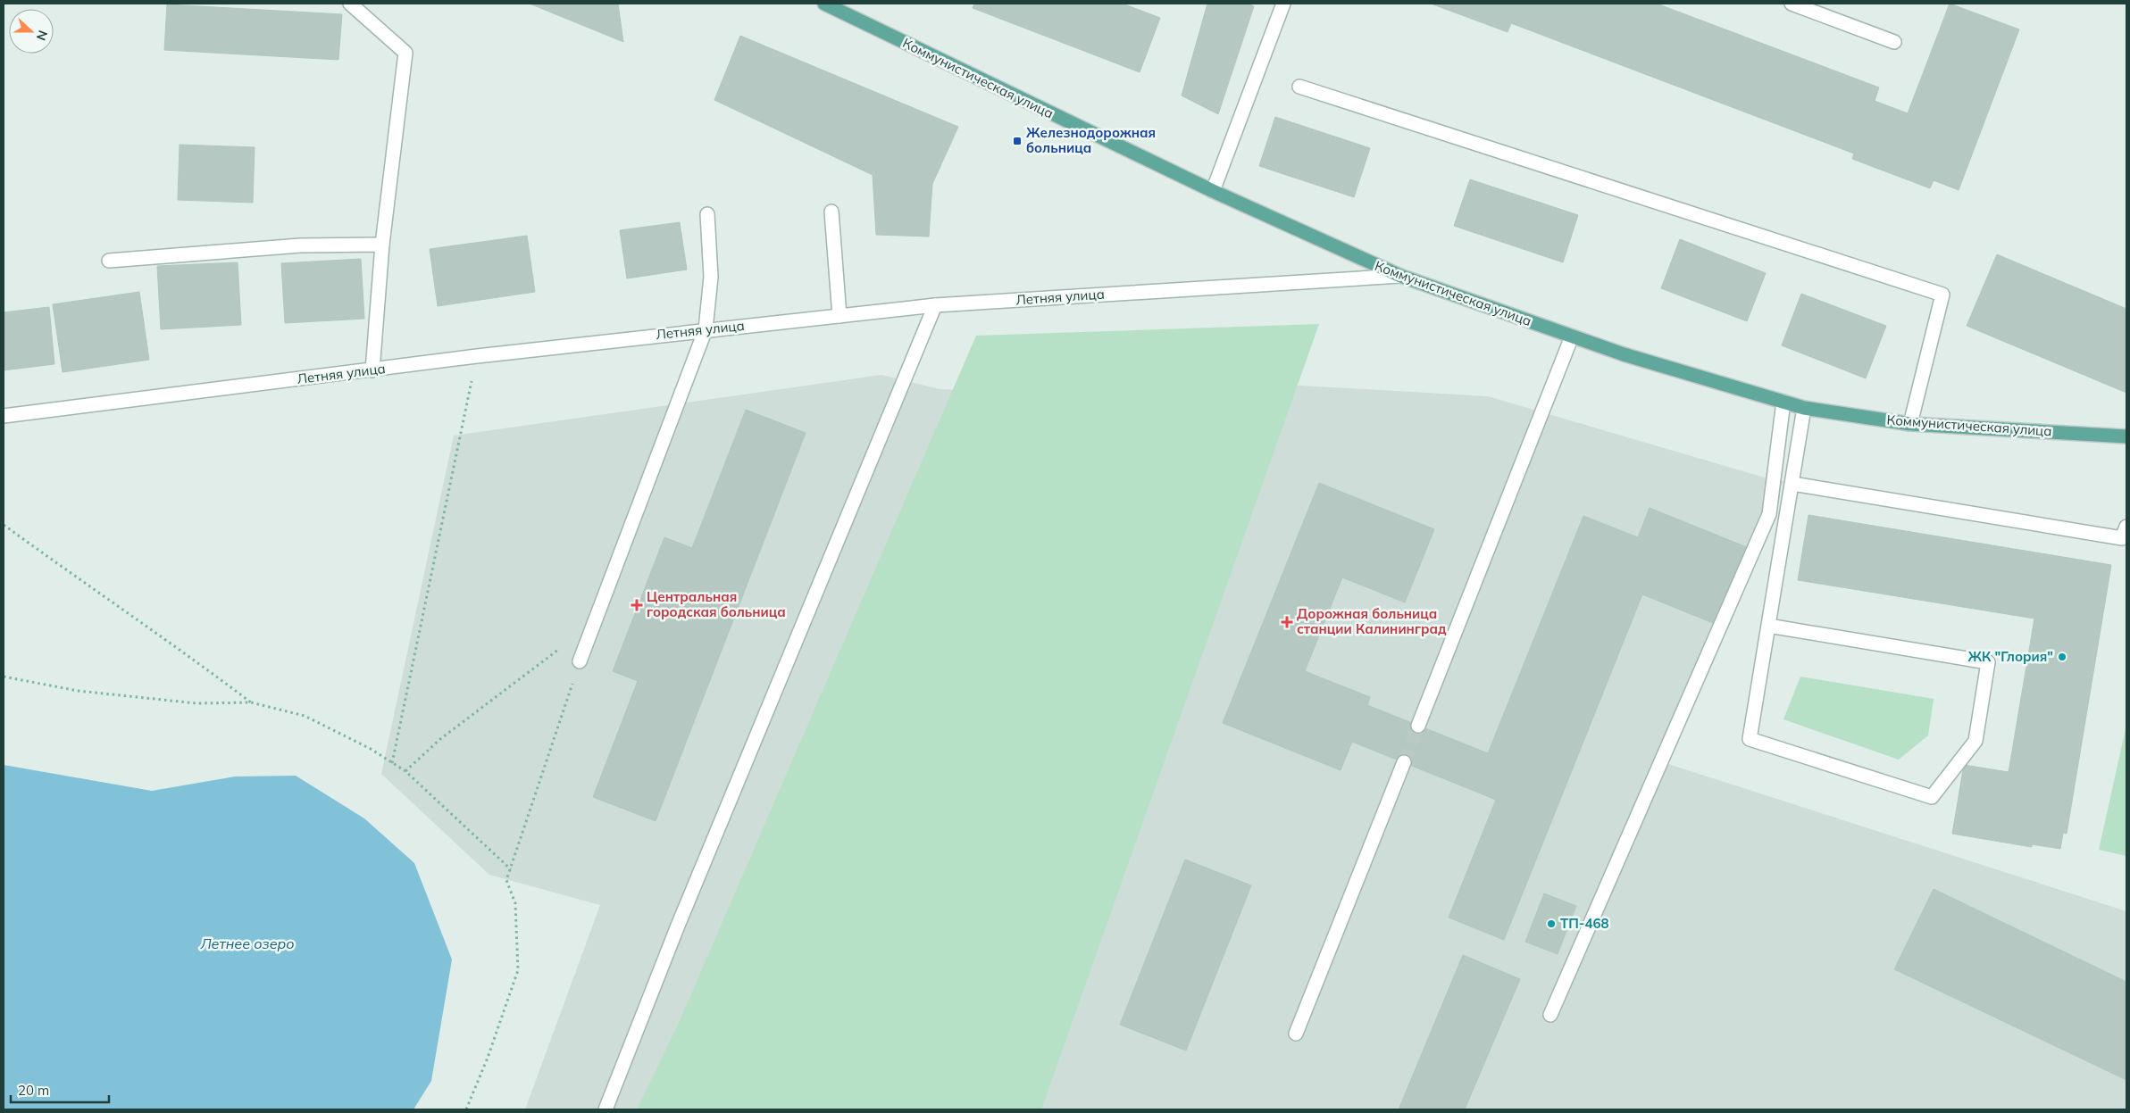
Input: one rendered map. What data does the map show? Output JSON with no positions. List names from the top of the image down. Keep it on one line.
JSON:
{"streets":{"main road":["Коммунистическая улица"],"street":["Летняя улица"]},"crossings":[["Коммунистическая улица","Летняя улица"]],"water":["Летнее озеро"],"places":{"transit":["Железнодорожная больница"],"health":["Центральная городская больница","Дорожная больница станции Калининград"],"other":["ЖК \"Глория\"","ТП-468"]},"scale_bar":"20 m","north":"right"}
